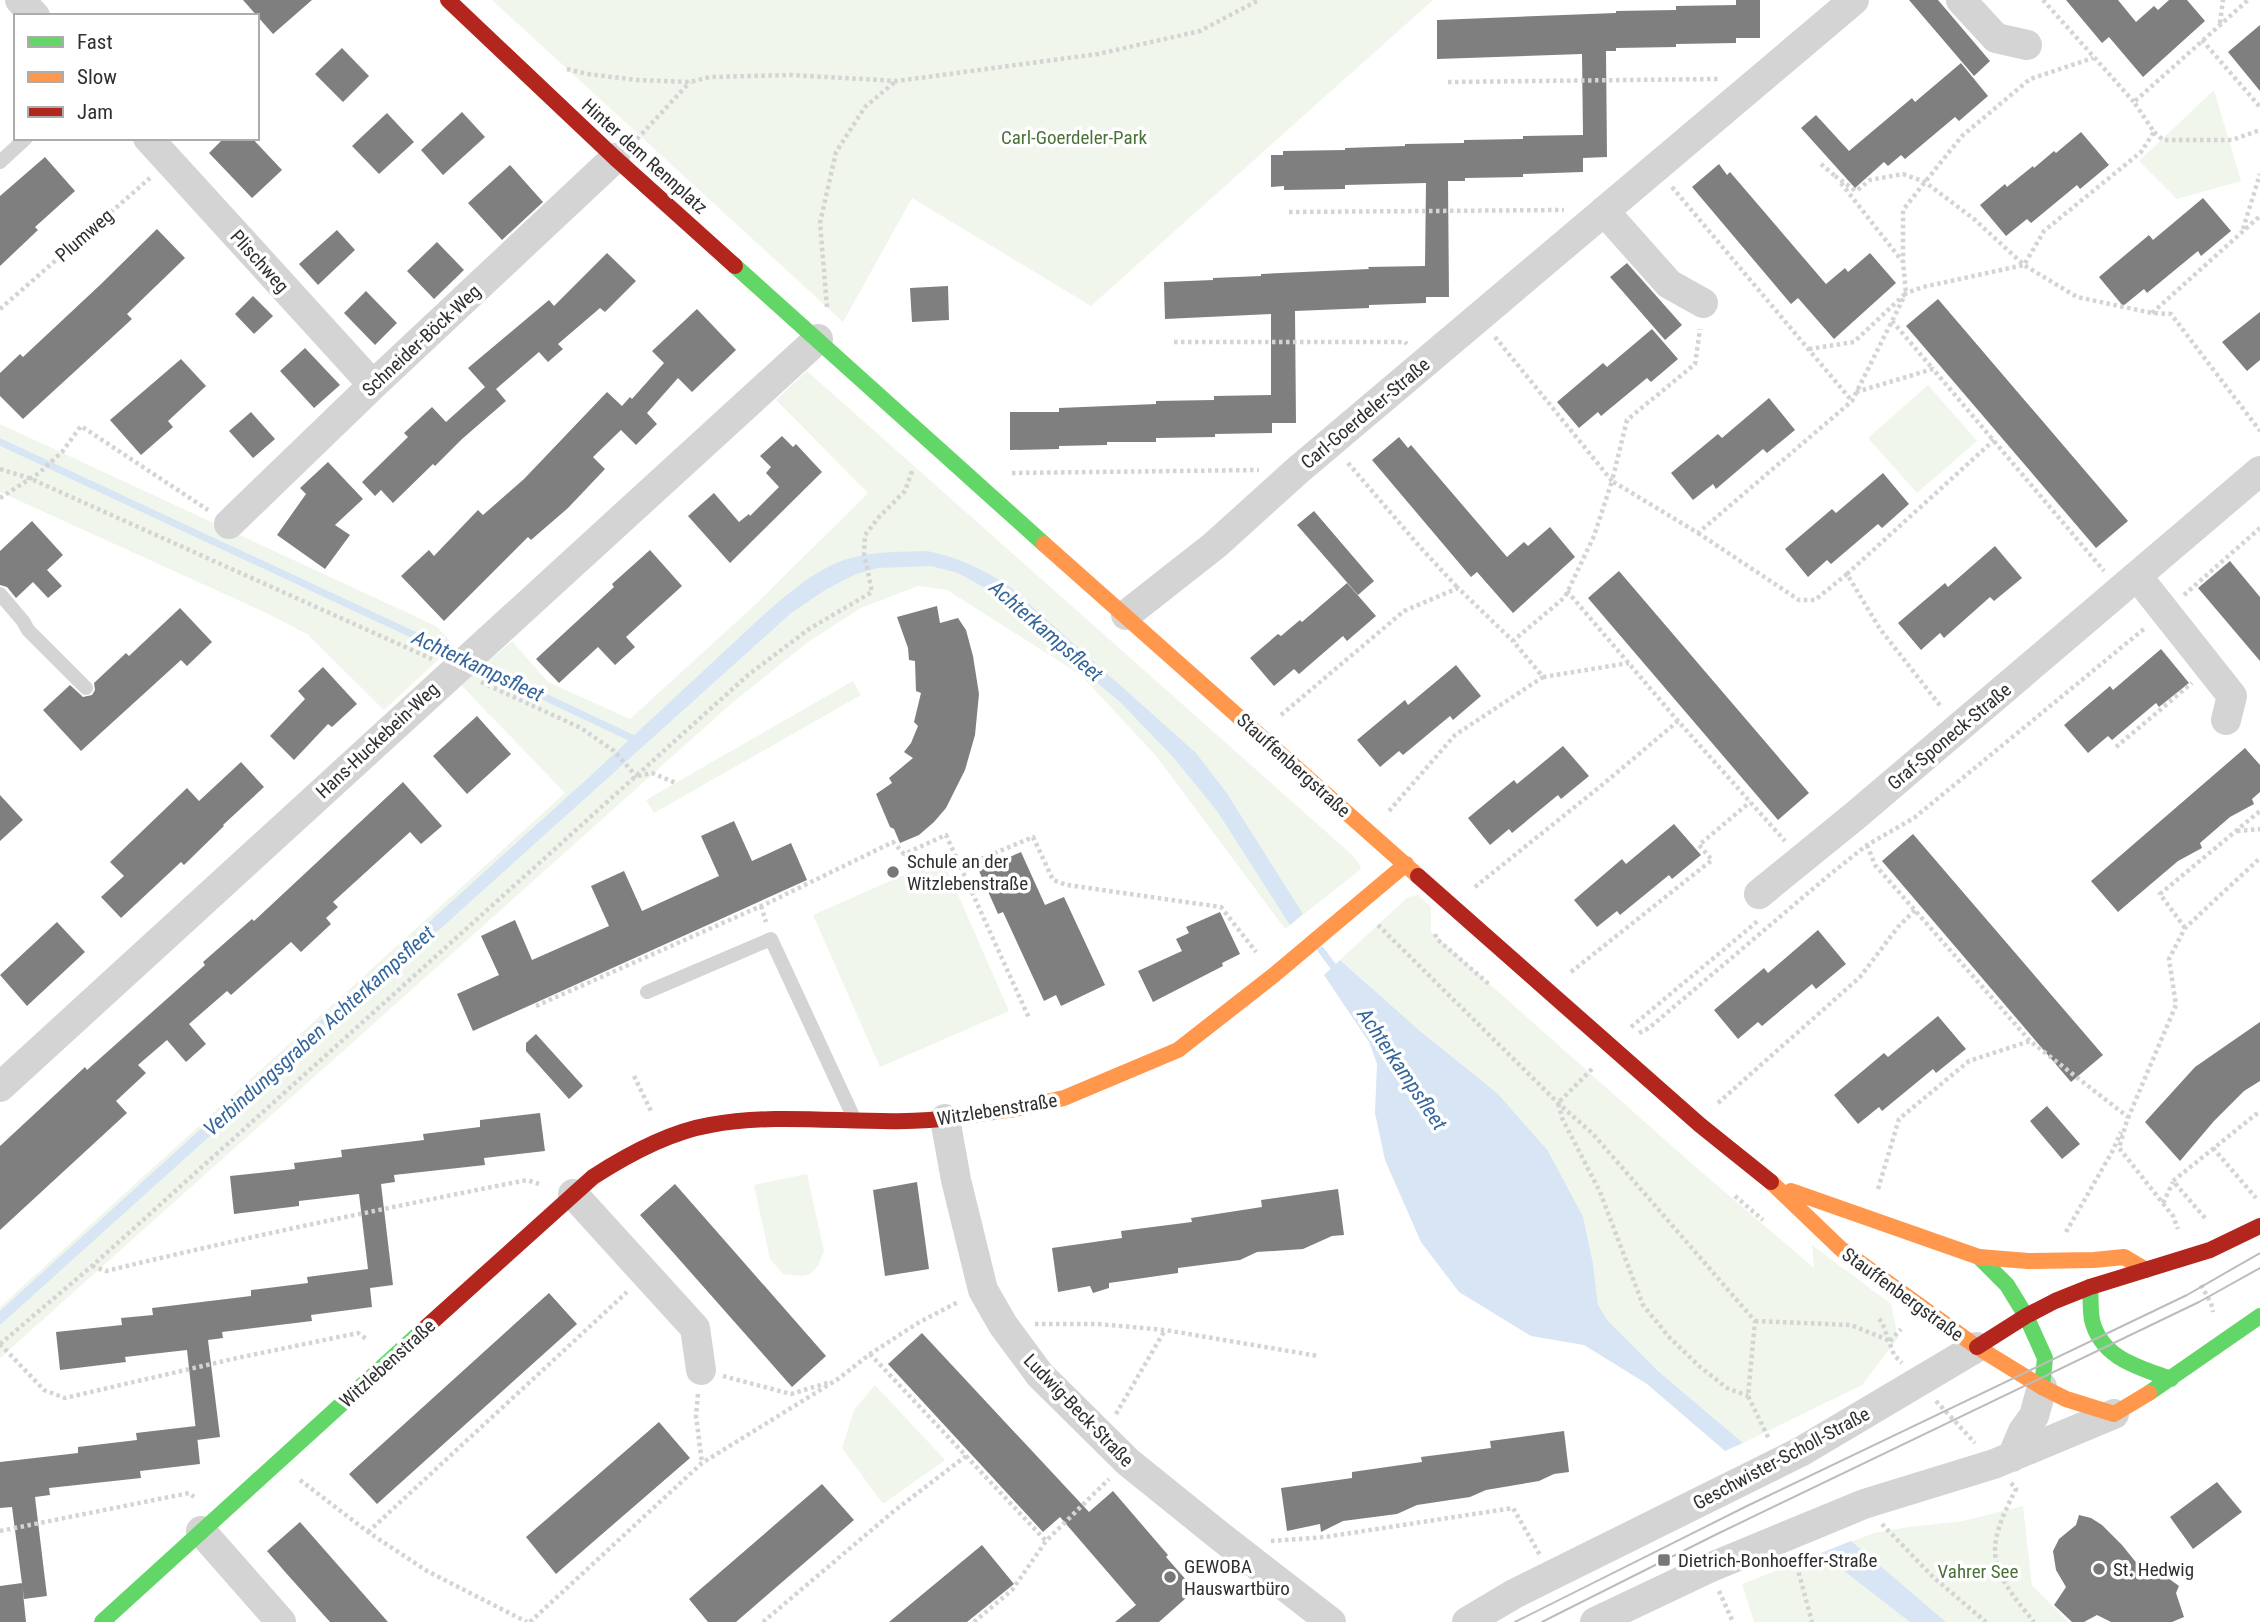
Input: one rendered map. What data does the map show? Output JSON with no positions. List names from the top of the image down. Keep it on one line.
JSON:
{"streets":{"street":["Hinter dem Rennplatz","Plischweg","Schneider-Böck-Weg","Carl-Goerdeler-Straße","Graf-Sponeck-Straße","Hans-Huckebein-Weg","Stauffenbergstraße","Witzlebenstraße","Ludwig-Beck-Straße","Geschwister-Scholl-Straße"],"path":["Plumweg"]},"crossings":[["Hinter dem Rennplatz","Schneider-Böck-Weg"],["Hinter dem Rennplatz","Hans-Huckebein-Weg"],["Hinter dem Rennplatz","Stauffenbergstraße"],["Plumweg","Plischweg"],["Plischweg","Schneider-Böck-Weg"],["Carl-Goerdeler-Straße","Stauffenbergstraße"],["Hans-Huckebein-Weg","Stauffenbergstraße"],["Stauffenbergstraße","Witzlebenstraße"],["Stauffenbergstraße","Geschwister-Scholl-Straße"],["Witzlebenstraße","Ludwig-Beck-Straße"]],"water":["Achterkampsfleet","Verbindungsgraben Achterkampsfleet"],"parks":["Carl-Goerdeler-Park","Vahrer See"],"places":{"other":["Schule an der Witzlebenstraße","St. Hedwig","GEWOBA Hauswartbüro"],"transit":["Dietrich-Bonhoeffer-Straße"]},"legend":["Fast","Slow","Jam"]}
